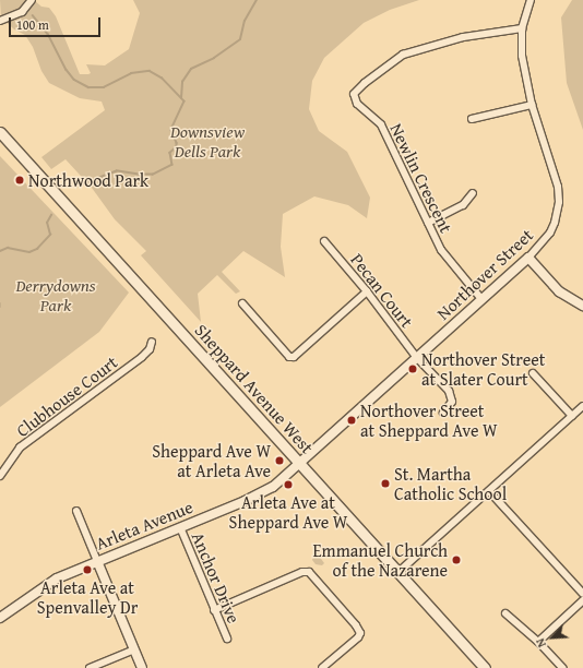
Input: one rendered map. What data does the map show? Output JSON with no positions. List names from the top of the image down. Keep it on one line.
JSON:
{"streets":{"main road":["Sheppard Avenue West"],"street":["Newlin Crescent","Northover Street","Pecan Court","Clubhouse Court","Arleta Avenue","Anchor Drive"]},"crossings":[["Newlin Crescent","Northover Street"],["Northover Street","Pecan Court"],["Northover Street","Sheppard Avenue West"],["Northover Street","Arleta Avenue"],["Sheppard Avenue West","Arleta Avenue"],["Arleta Avenue","Anchor Drive"]],"parks":["Downsview Dells Park","Derrydowns Park"],"places":["Northwood Park","Northover Street at Slater Court","Northover Street at Sheppard Ave W","Sheppard Ave W at Arleta Ave","St. Martha Catholic School","Arleta Ave at Sheppard Ave W","Emmanuel Church of the Nazarene","Arleta Ave at Spenvalley Dr"],"scale_bar":"100 m","north":"bottom left"}
